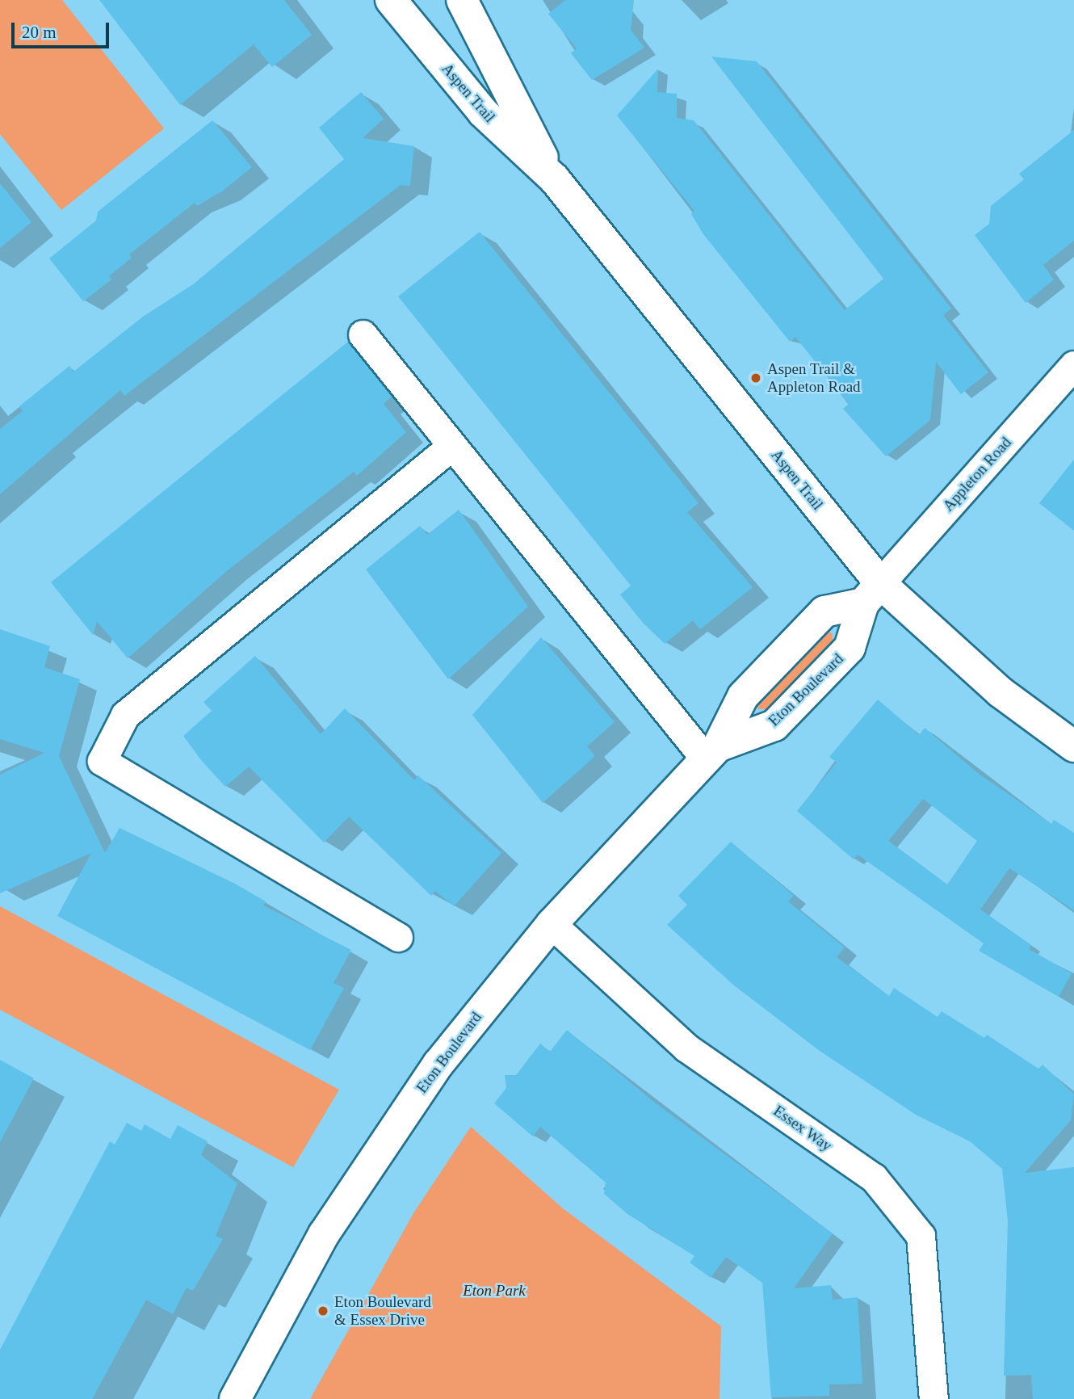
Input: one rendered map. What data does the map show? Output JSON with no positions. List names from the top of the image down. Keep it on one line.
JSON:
{"streets":{"street":["Aspen Trail","Appleton Road","Eton Boulevard","Essex Way"]},"crossings":[["Aspen Trail","Appleton Road"],["Aspen Trail","Eton Boulevard"],["Appleton Road","Eton Boulevard"],["Eton Boulevard","Essex Way"]],"parks":["Eton Park"],"places":["Aspen Trail & Appleton Road","Eton Boulevard & Essex Drive"],"scale_bar":"20 m"}
